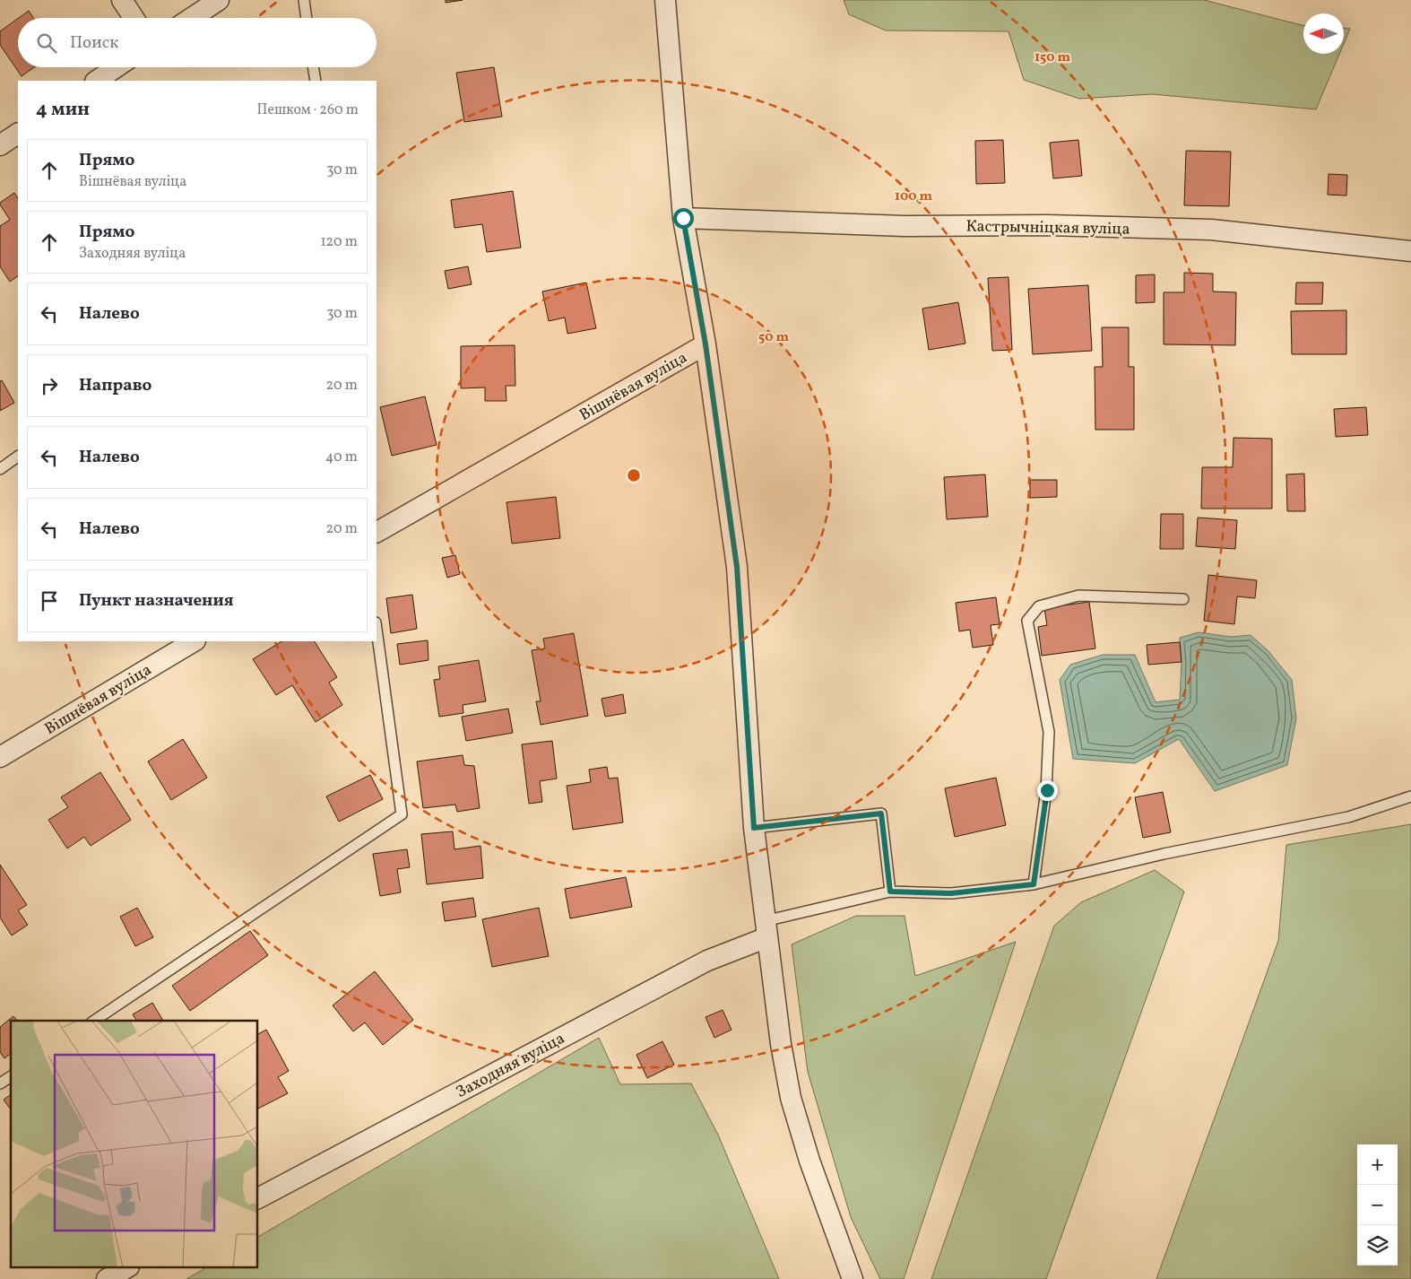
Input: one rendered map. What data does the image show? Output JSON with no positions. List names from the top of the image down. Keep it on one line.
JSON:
{"streets":{"street":["Кастрычніцкая вуліца","Вішнёвая вуліца","Заходняя вуліца"]},"crossings":[["Кастрычніцкая вуліца","Вішнёвая вуліца"]],"north":"left","page":{"search":"Поиск","heading":["4 мин","Пешком · 260 m"],"list":[["Прямо","Вішнёвая вуліца","30 m"],["Прямо","Заходняя вуліца","120 m"],["Налево","30 m"],["Направо","20 m"],["Налево","40 m"],["Налево","20 m"],"Пункт назначения"],"map_buttons":["+","−"]},"rings":["150 m","100 m","50 m"]}
